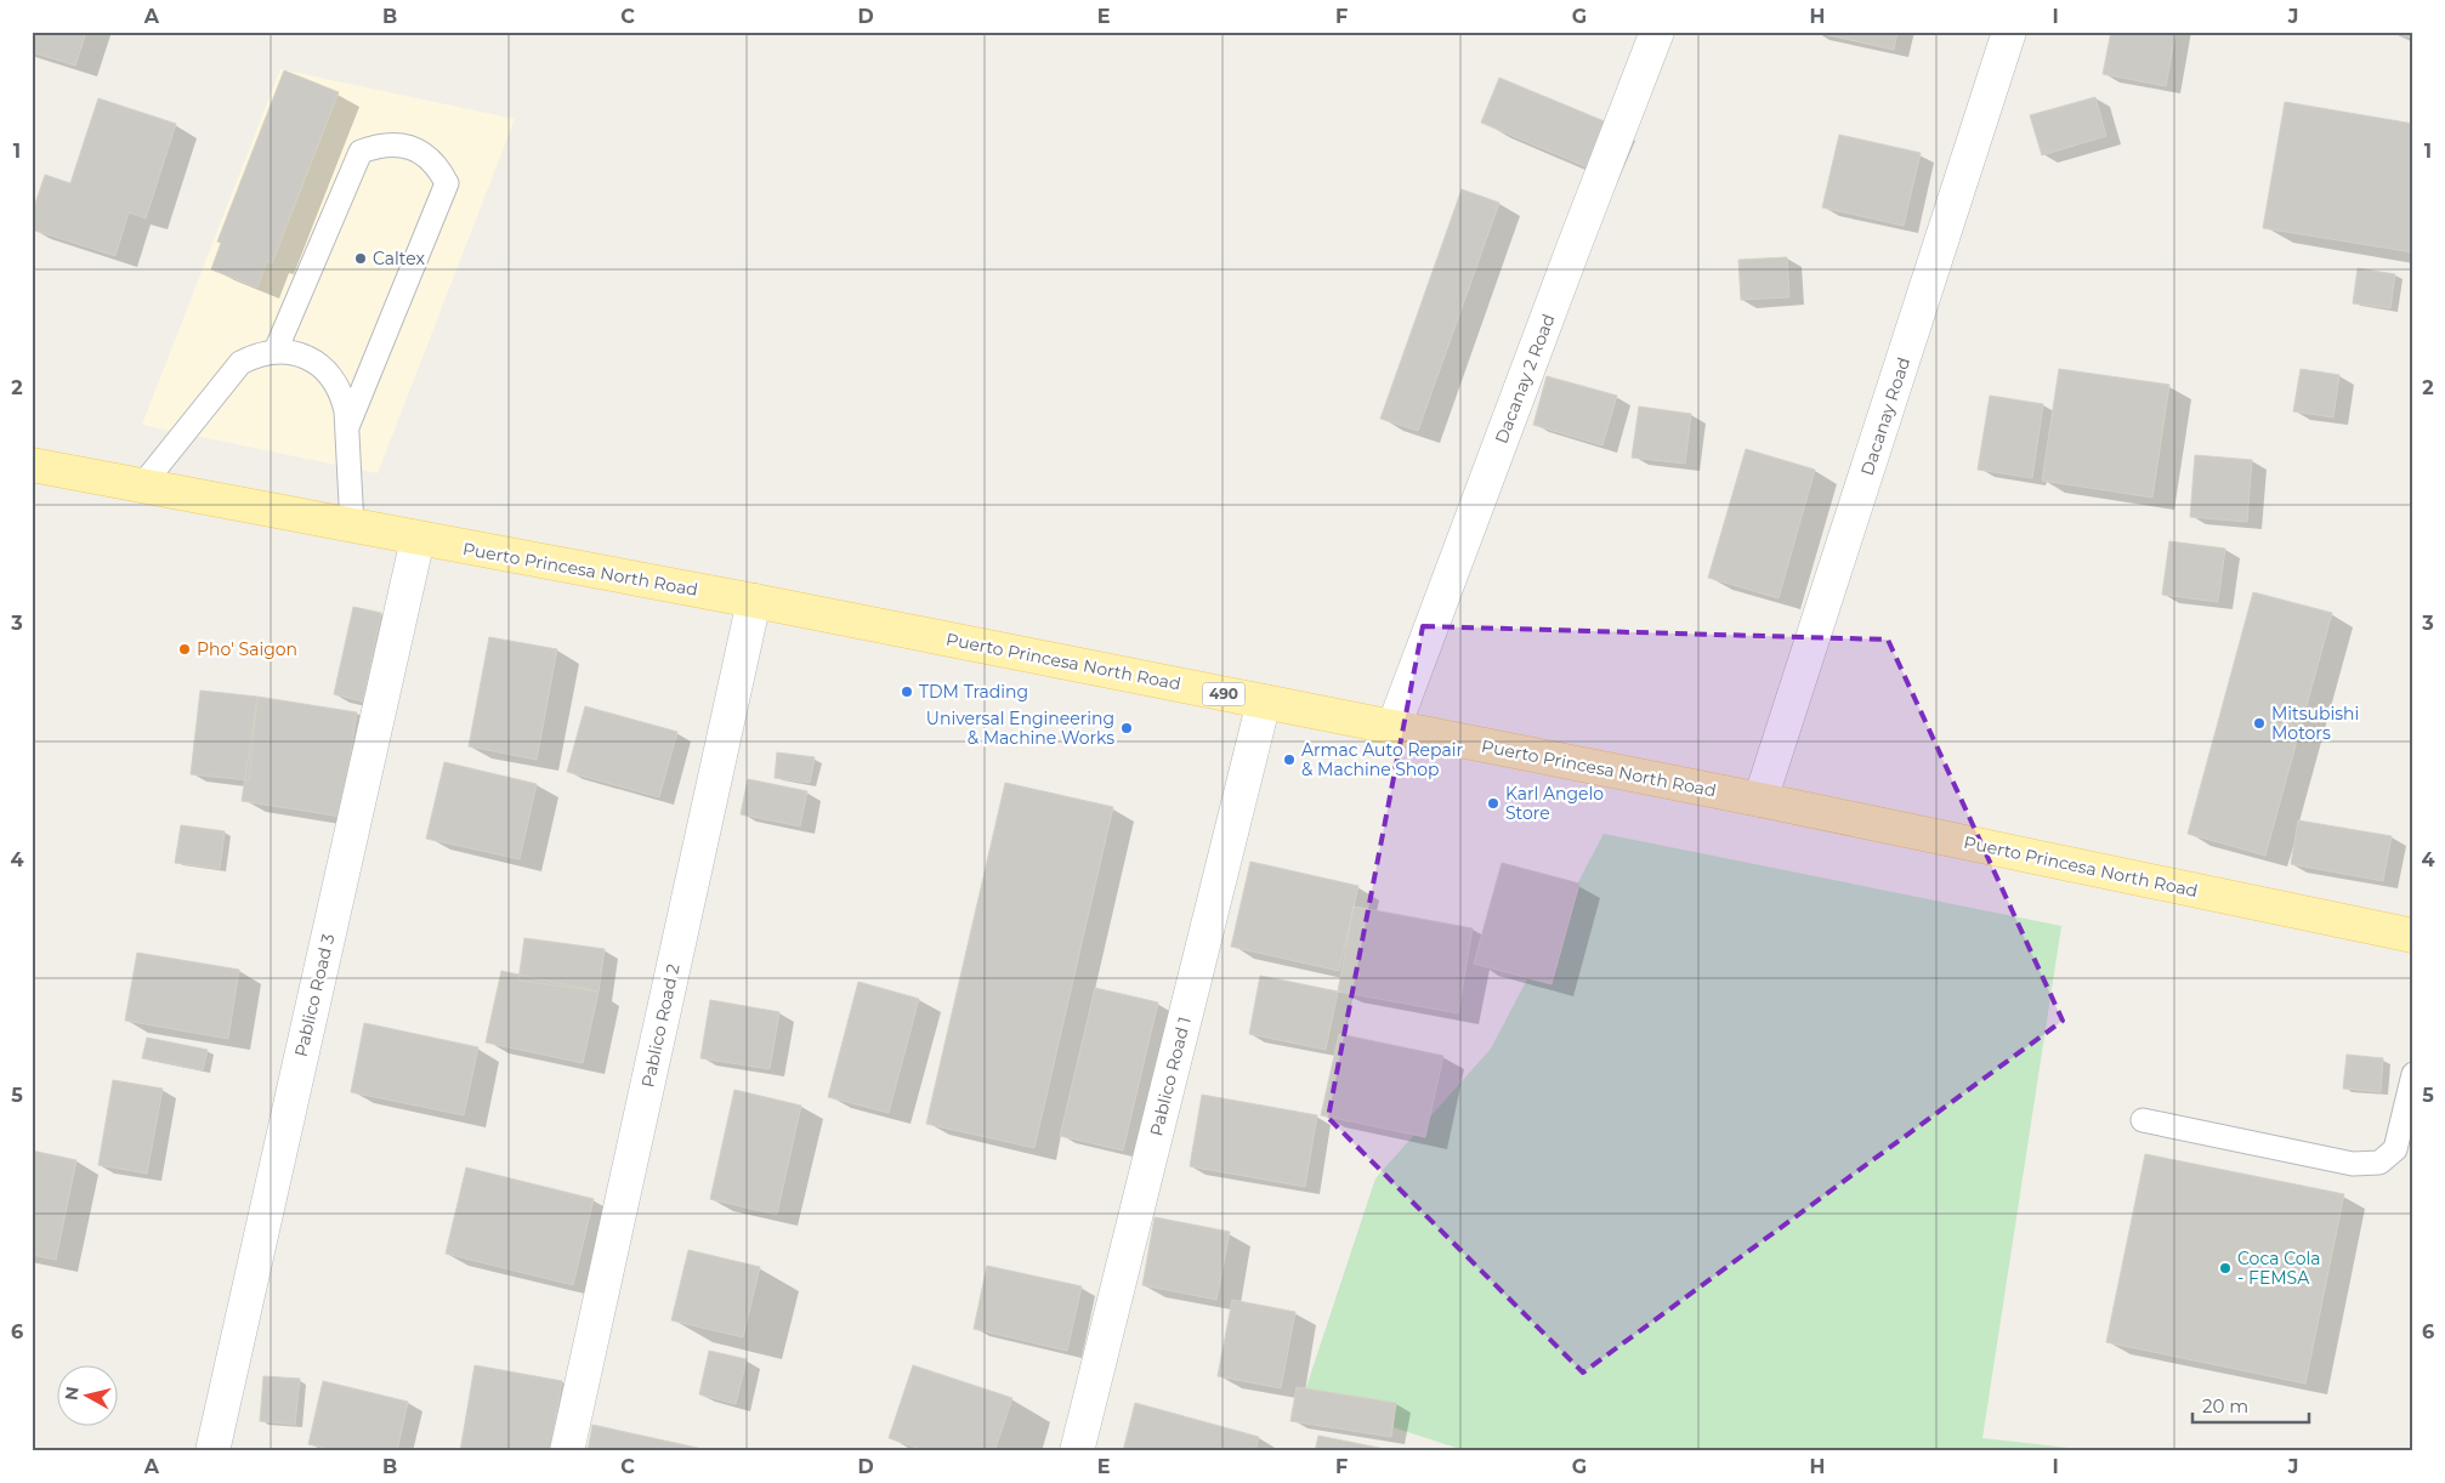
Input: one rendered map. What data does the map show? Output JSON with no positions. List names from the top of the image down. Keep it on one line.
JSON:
{"streets":{"main road":["Puerto Princesa North Road","490"],"street":["Dacanay 2 Road","Dacanay Road","Pablico Road 3","Pablico Road 2","Pablico Road 1"]},"crossings":[["Dacanay 2 Road","Puerto Princesa North Road"],["Dacanay Road","Puerto Princesa North Road"],["Puerto Princesa North Road","Pablico Road 3"],["Puerto Princesa North Road","Pablico Road 2"],["Puerto Princesa North Road","Pablico Road 1"]],"places":["Caltex","Pho' Saigon","TDM Trading","Mitsubishi Motors","Universal Engineering & Machine Works","Armac Auto Repair & Machine Shop","Karl Angelo Store","Coca Cola - FEMSA"],"scale_bar":"20 m","north":"left","grid":{"columns":["A","B","C","D","E","F","G","H","I","J"],"rows":["1","2","3","4","5","6"]}}
